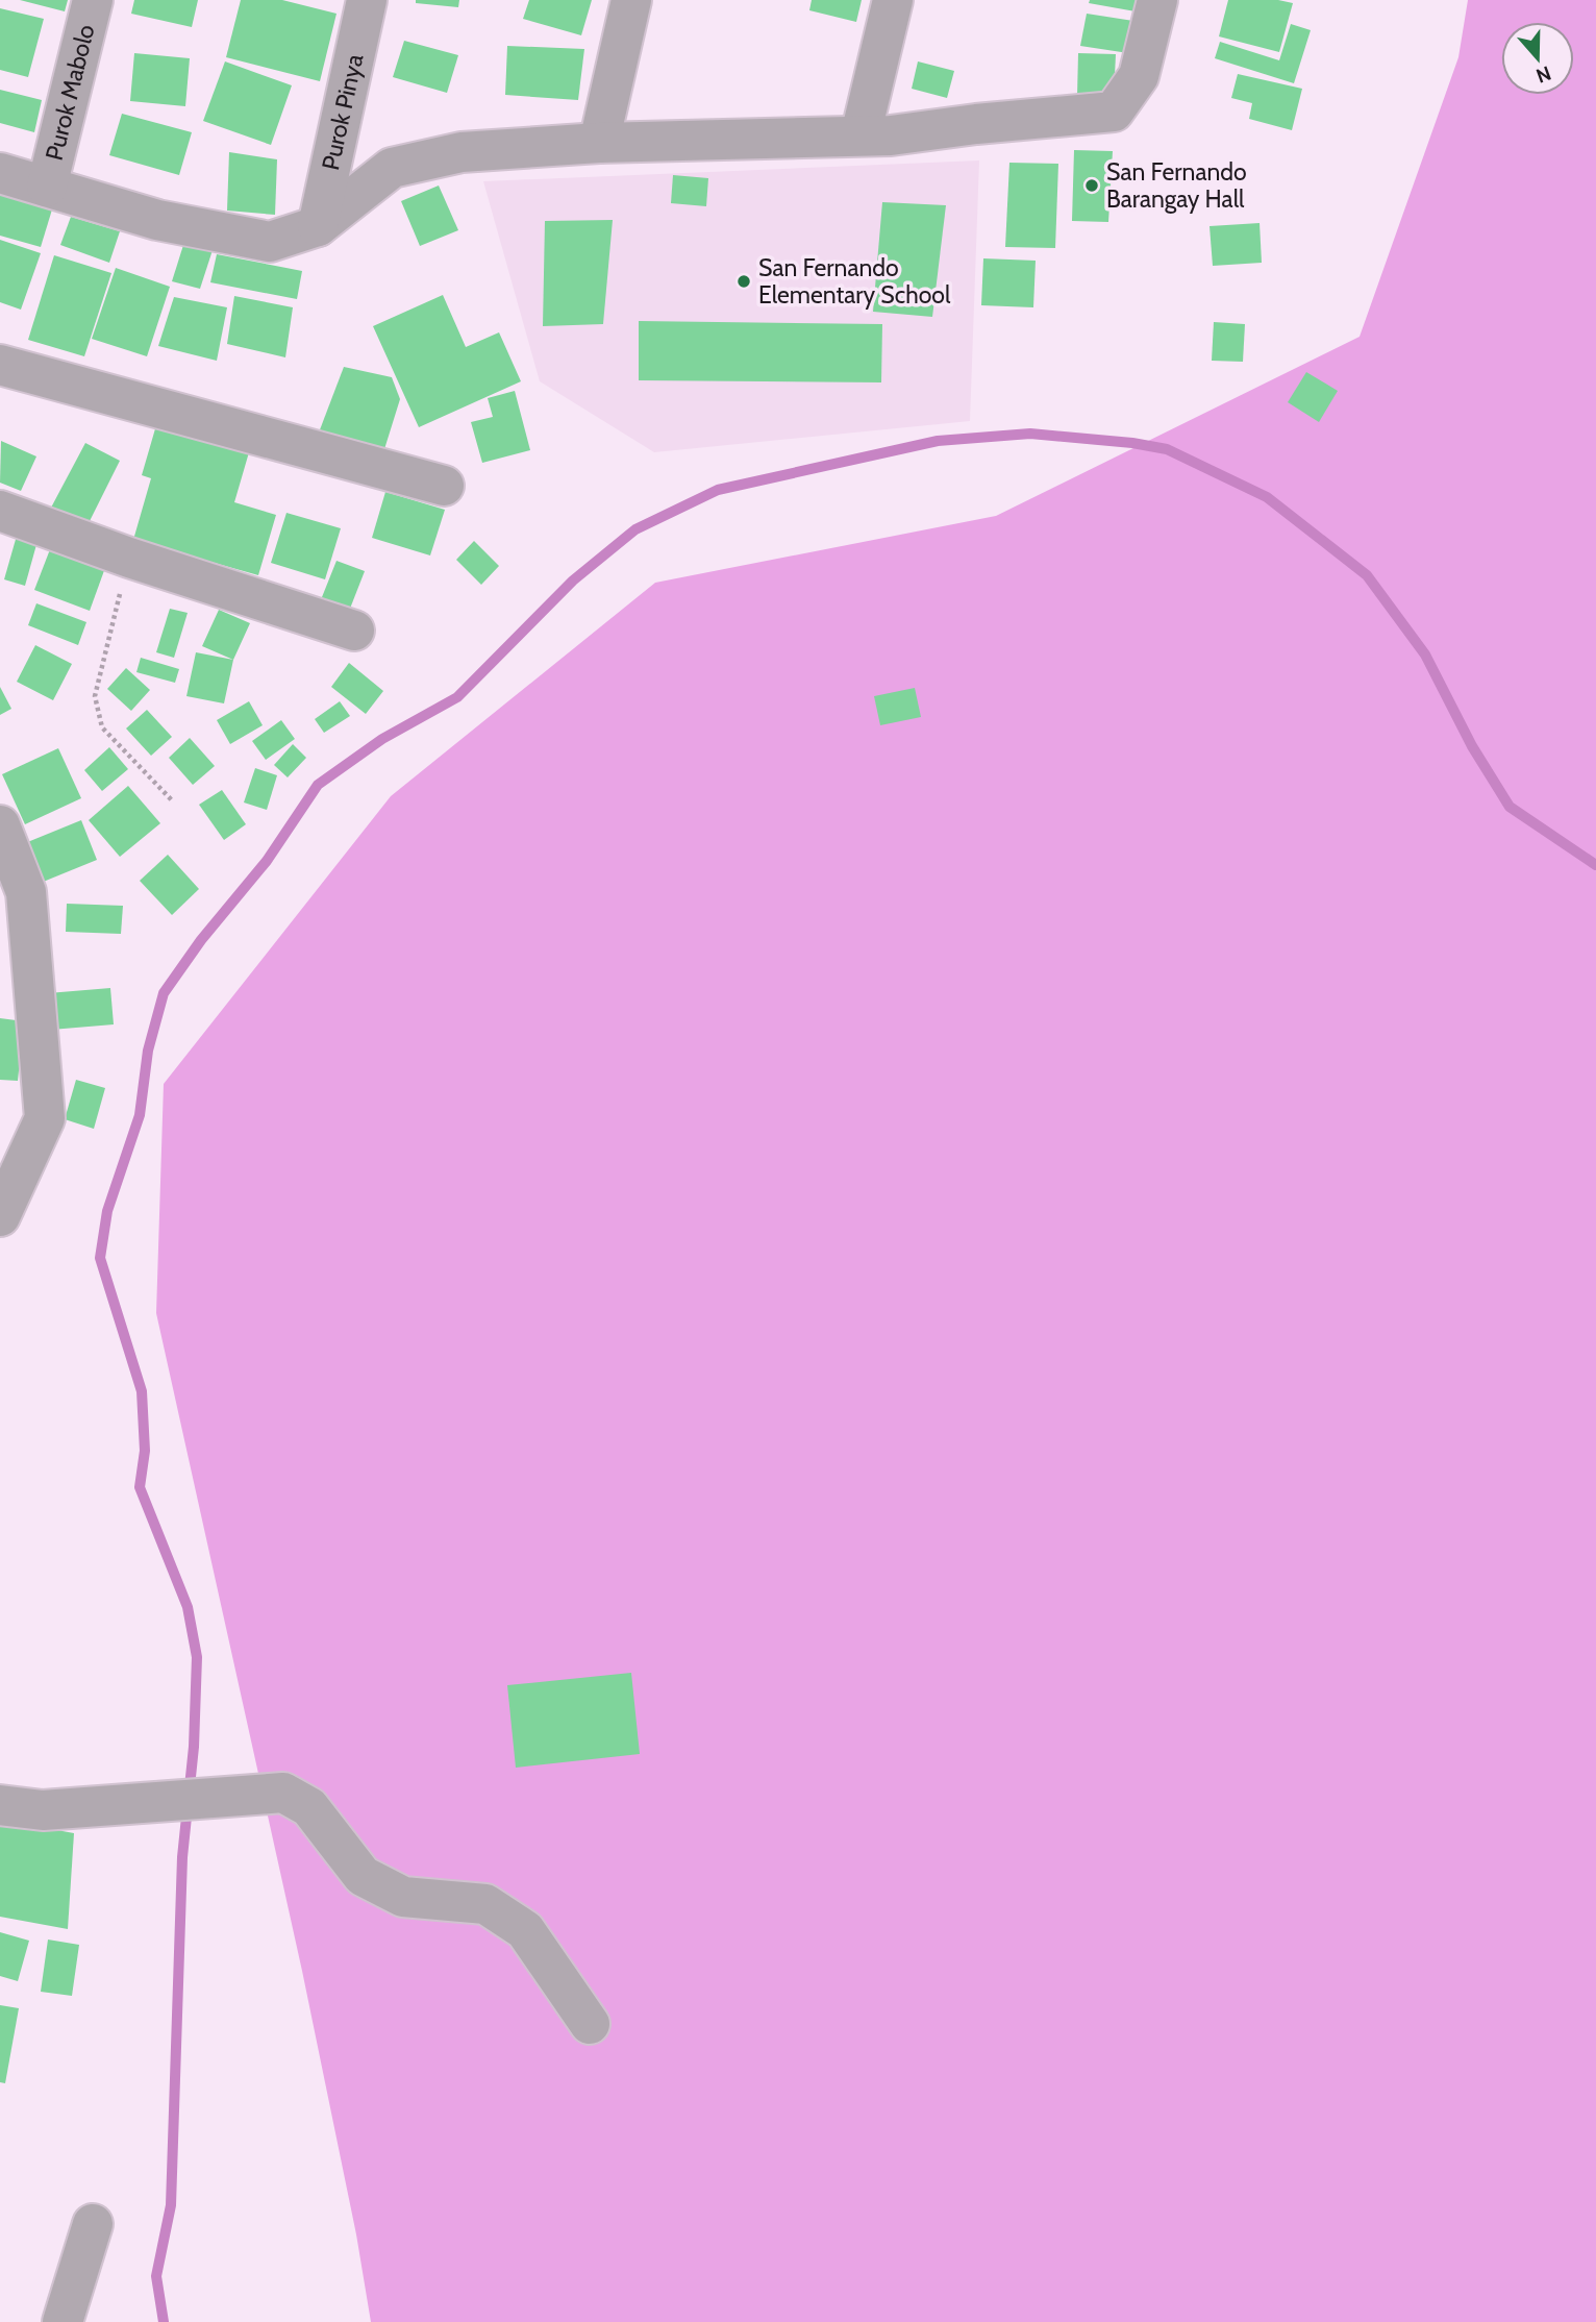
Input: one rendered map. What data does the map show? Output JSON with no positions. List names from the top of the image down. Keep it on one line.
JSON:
{"streets":{"street":["Purok Mabolo","Purok Pinya"]},"places":["San Fernando Barangay Hall","San Fernando Elementary School"],"north":"bottom"}
